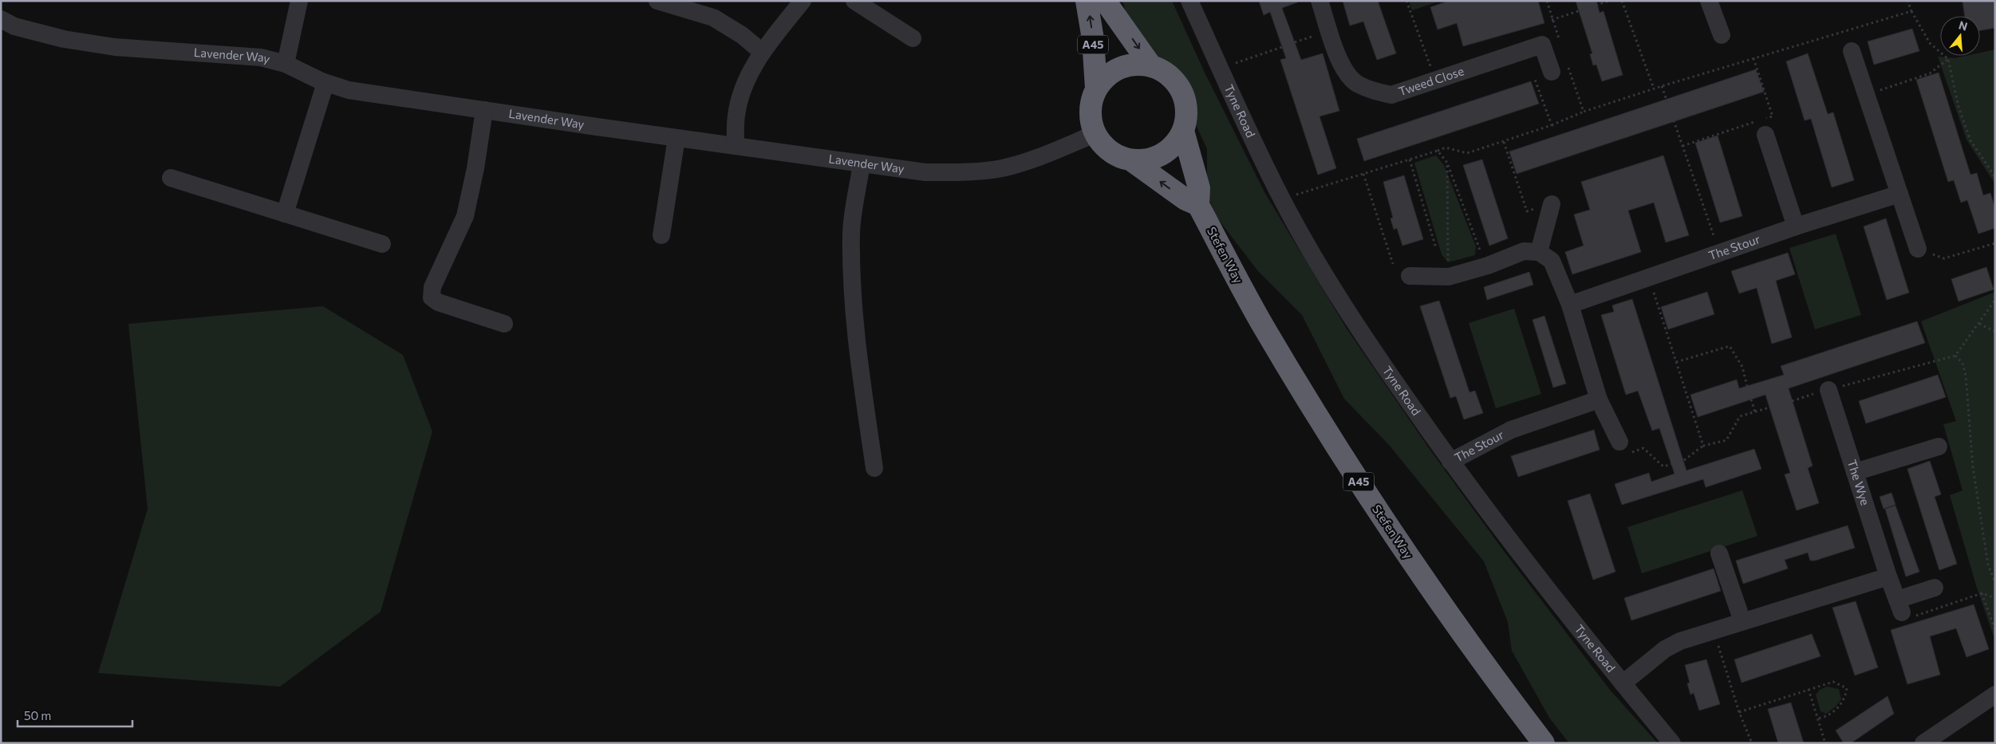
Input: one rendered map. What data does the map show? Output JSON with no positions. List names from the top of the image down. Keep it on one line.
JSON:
{"streets":{"highway":["A45","Stefen Way"],"street":["Lavender Way","Tweed Close","Tyne Road","The Stour","The Wye"]},"crossings":[["A45","Lavender Way"],["A45","Stefen Way"],["Lavender Way","Stefen Way"],["Tyne Road","The Stour"]],"scale_bar":"50 m","north":"top"}
